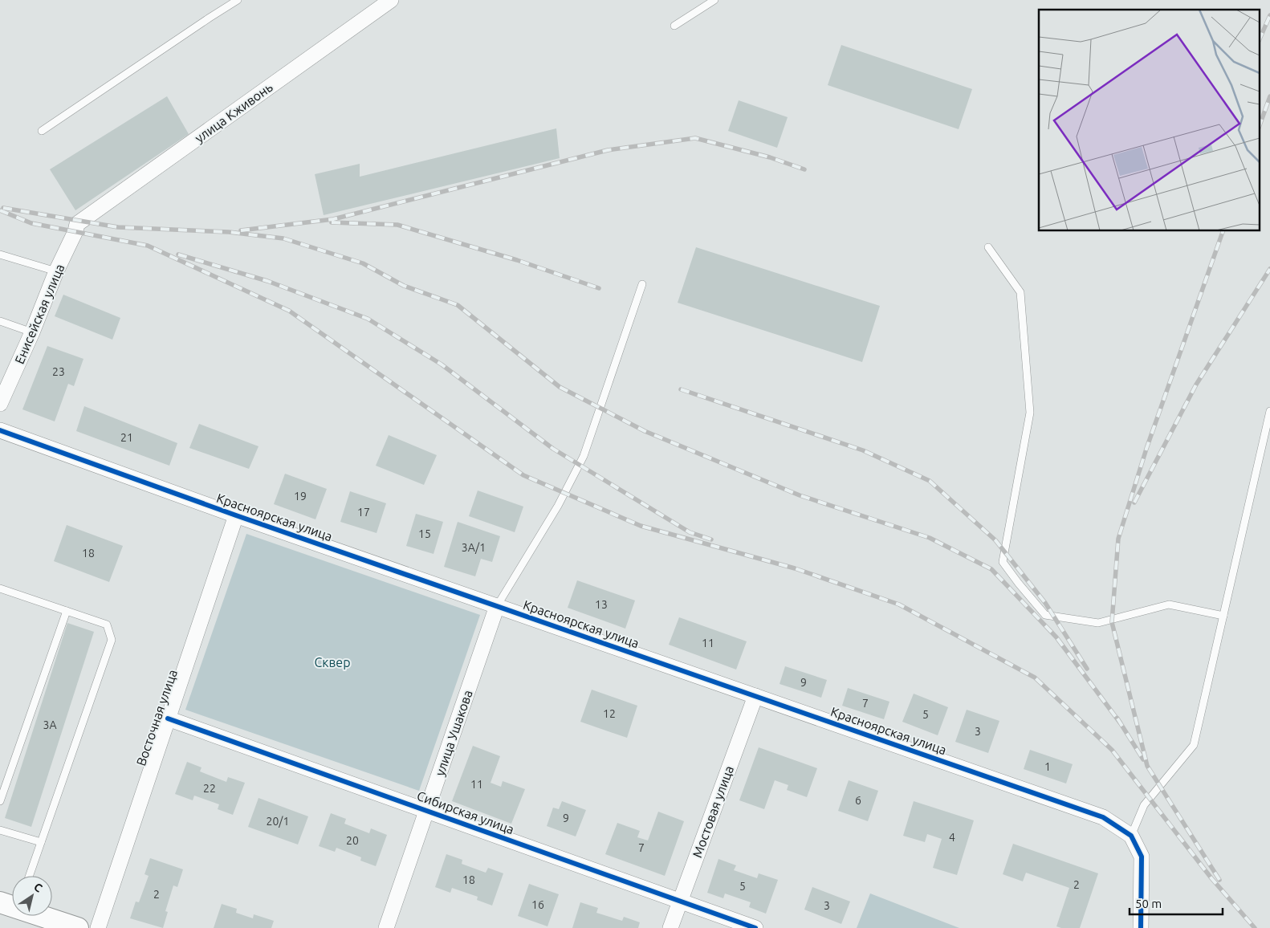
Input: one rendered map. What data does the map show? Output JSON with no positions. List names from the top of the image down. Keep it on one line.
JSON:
{"streets":{"street":["улица Кживонь","Енисейская улица","Красноярская улица","Восточная улица","улица Ушакова","Мостовая улица","Сибирская улица"]},"crossings":[["улица Кживонь","Енисейская улица"],["Красноярская улица","Восточная улица"],["Красноярская улица","улица Ушакова"],["Красноярская улица","Мостовая улица"],["Восточная улица","Сибирская улица"],["улица Ушакова","Сибирская улица"],["Мостовая улица","Сибирская улица"]],"parks":["Сквер"],"house_numbers":["23","21","19","17","15","3А/1","18","13","11","9","7","12","5","3А","3","1","11","22","6","9","20/1","4","20","7","18","2","5","2","16","3"],"scale_bar":"50 m","north":"top right"}
